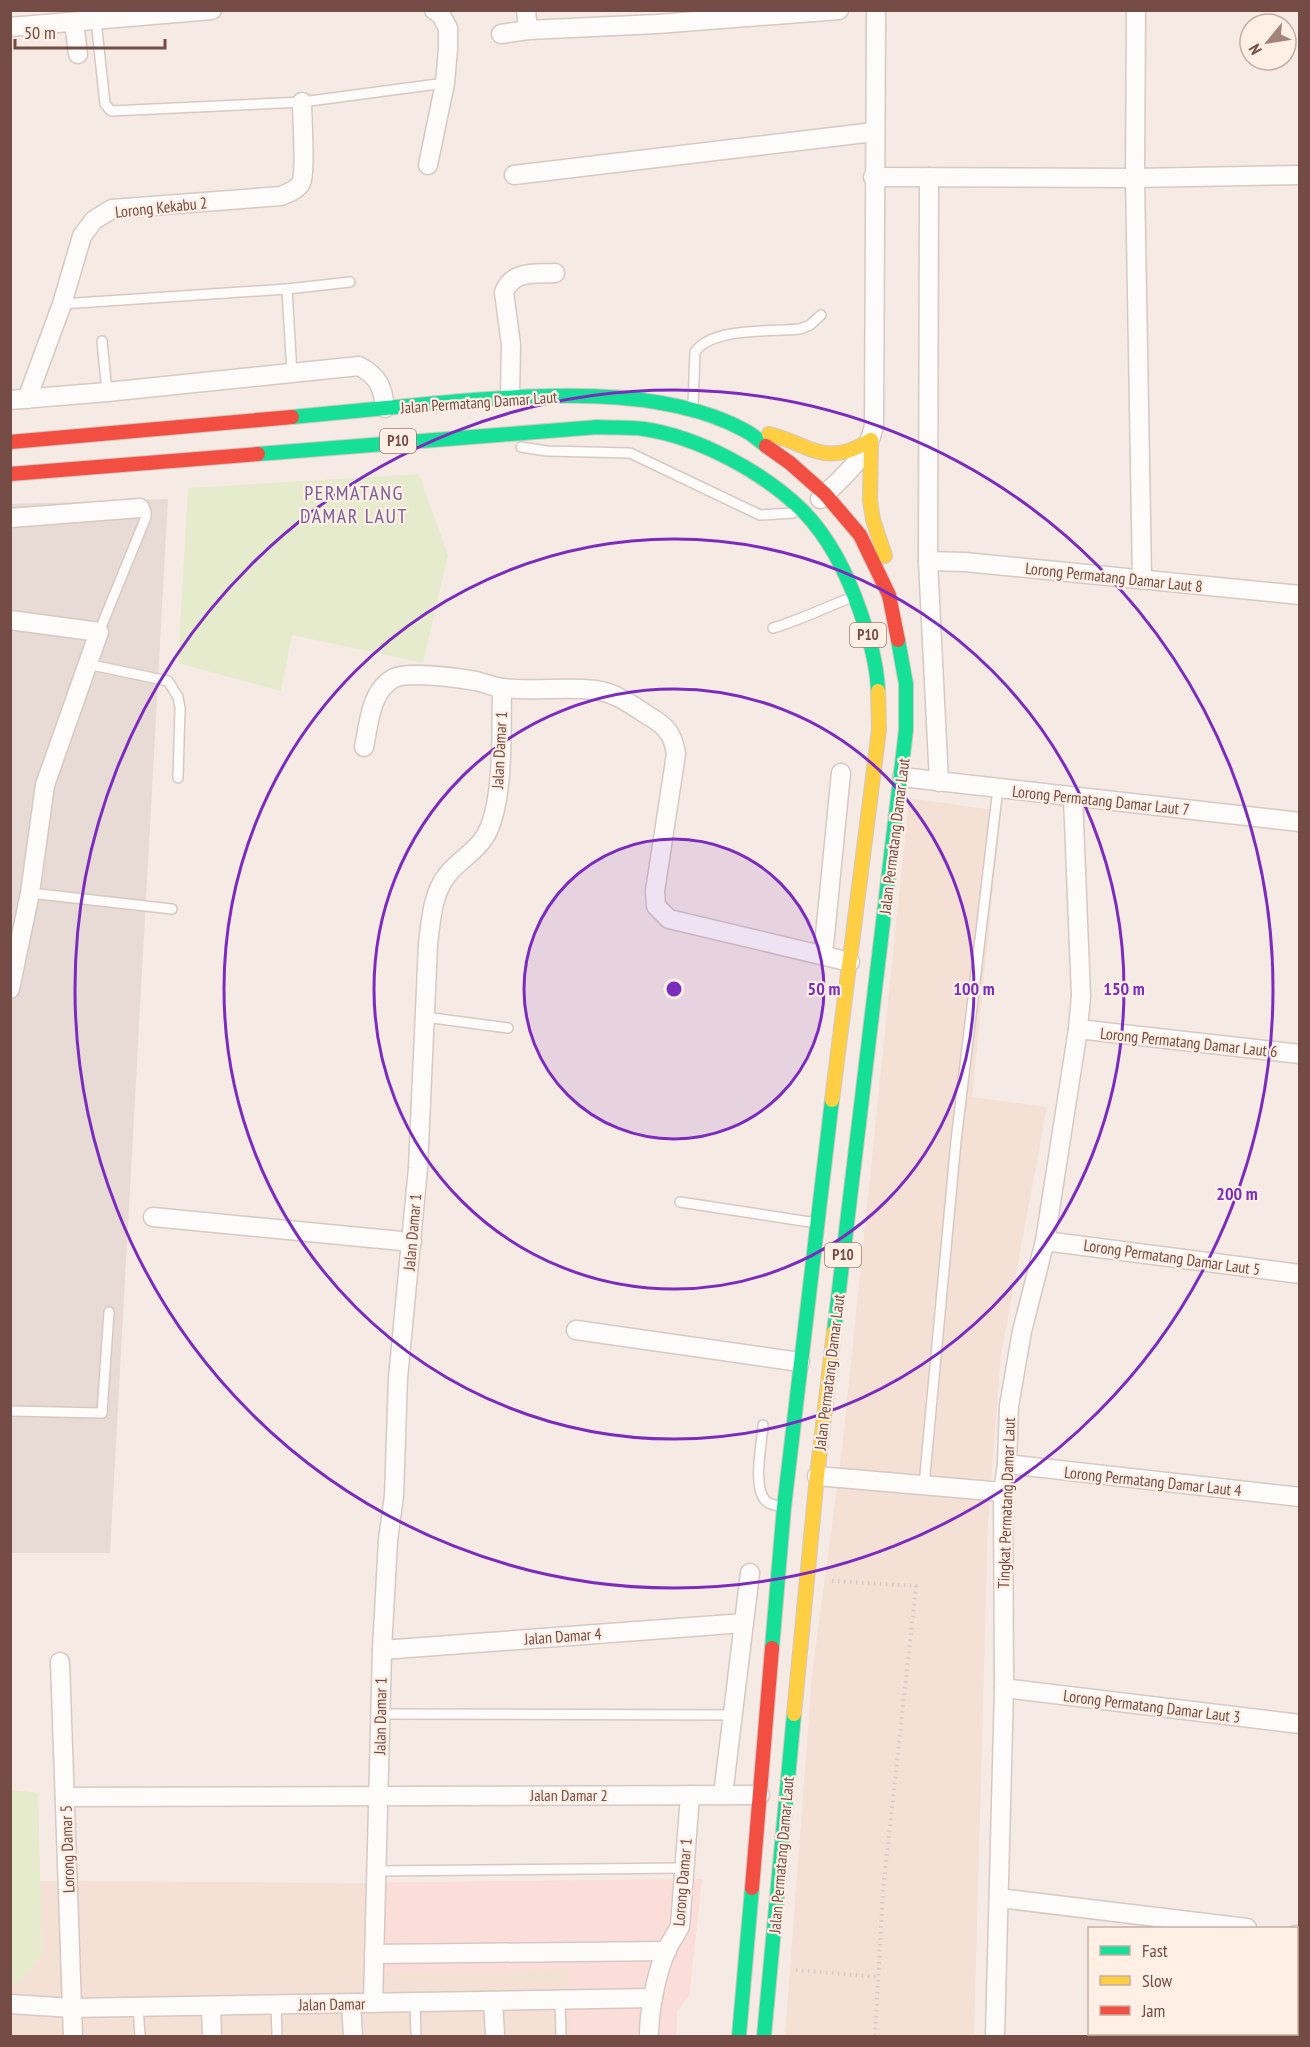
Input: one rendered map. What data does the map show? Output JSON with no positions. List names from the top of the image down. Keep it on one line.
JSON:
{"streets":{"highway":["Jalan Permatang Damar Laut","P10"],"street":["Lorong Kekabu 2","Lorong Permatang Damar Laut 8","Jalan Damar 1","Lorong Permatang Damar Laut 7","Lorong Permatang Damar Laut 6","Lorong Permatang Damar Laut 5","Lorong Permatang Damar Laut 4","Tingkat Permatang Damar Laut","Jalan Damar 4","Lorong Permatang Damar Laut 3","Jalan Damar 2","Lorong Damar 5","Lorong Damar 1","Jalan Damar"]},"crossings":[["Jalan Permatang Damar Laut","Lorong Permatang Damar Laut 7"],["Jalan Permatang Damar Laut","Jalan Damar 2"],["Jalan Damar 1","Jalan Damar 4"],["Jalan Damar 1","Jalan Damar 2"],["Jalan Damar 1","Jalan Damar"],["Lorong Permatang Damar Laut 7","Tingkat Permatang Damar Laut"],["Lorong Permatang Damar Laut 6","Tingkat Permatang Damar Laut"],["Lorong Permatang Damar Laut 5","Tingkat Permatang Damar Laut"],["Lorong Permatang Damar Laut 4","Tingkat Permatang Damar Laut"],["Tingkat Permatang Damar Laut","Lorong Permatang Damar Laut 3"],["Jalan Damar 2","Lorong Damar 1"],["Lorong Damar 5","Jalan Damar"],["Lorong Damar 1","Jalan Damar"]],"districts":["PERMATANG DAMAR LAUT"],"legend":["Fast","Slow","Jam"],"scale_bar":"50 m","north":"bottom left","rings":["50 m","100 m","150 m","200 m"]}
